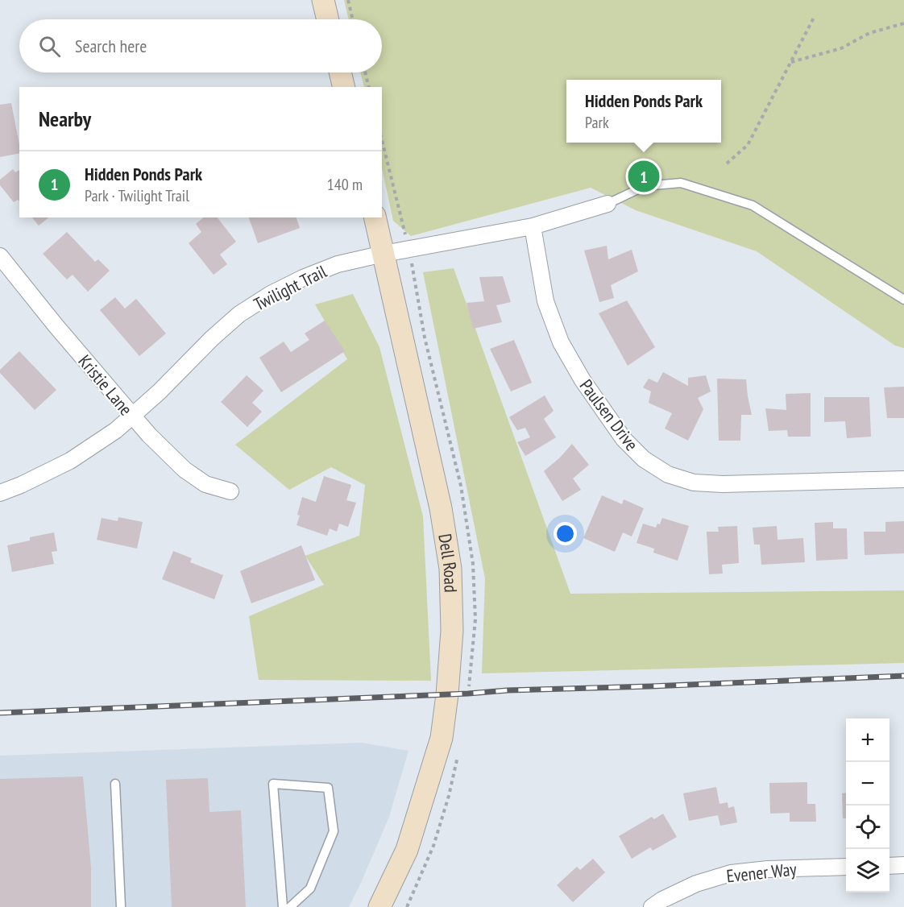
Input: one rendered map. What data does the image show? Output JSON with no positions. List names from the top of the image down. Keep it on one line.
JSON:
{"streets":{"street":["Twilight Trail","Kristie Lane","Paulsen Drive","Dell Road","Evener Way"]},"crossings":[["Twilight Trail","Kristie Lane"],["Twilight Trail","Paulsen Drive"],["Twilight Trail","Dell Road"]],"page":{"search":"Search here","popup":["Hidden Ponds Park","Park"],"heading":"Nearby","list":[{"mark":"1","name":"Hidden Ponds Park","note":"Park · Twilight Trail","value":"140 m"}],"pins":"1","map_buttons":["+","−"]}}
